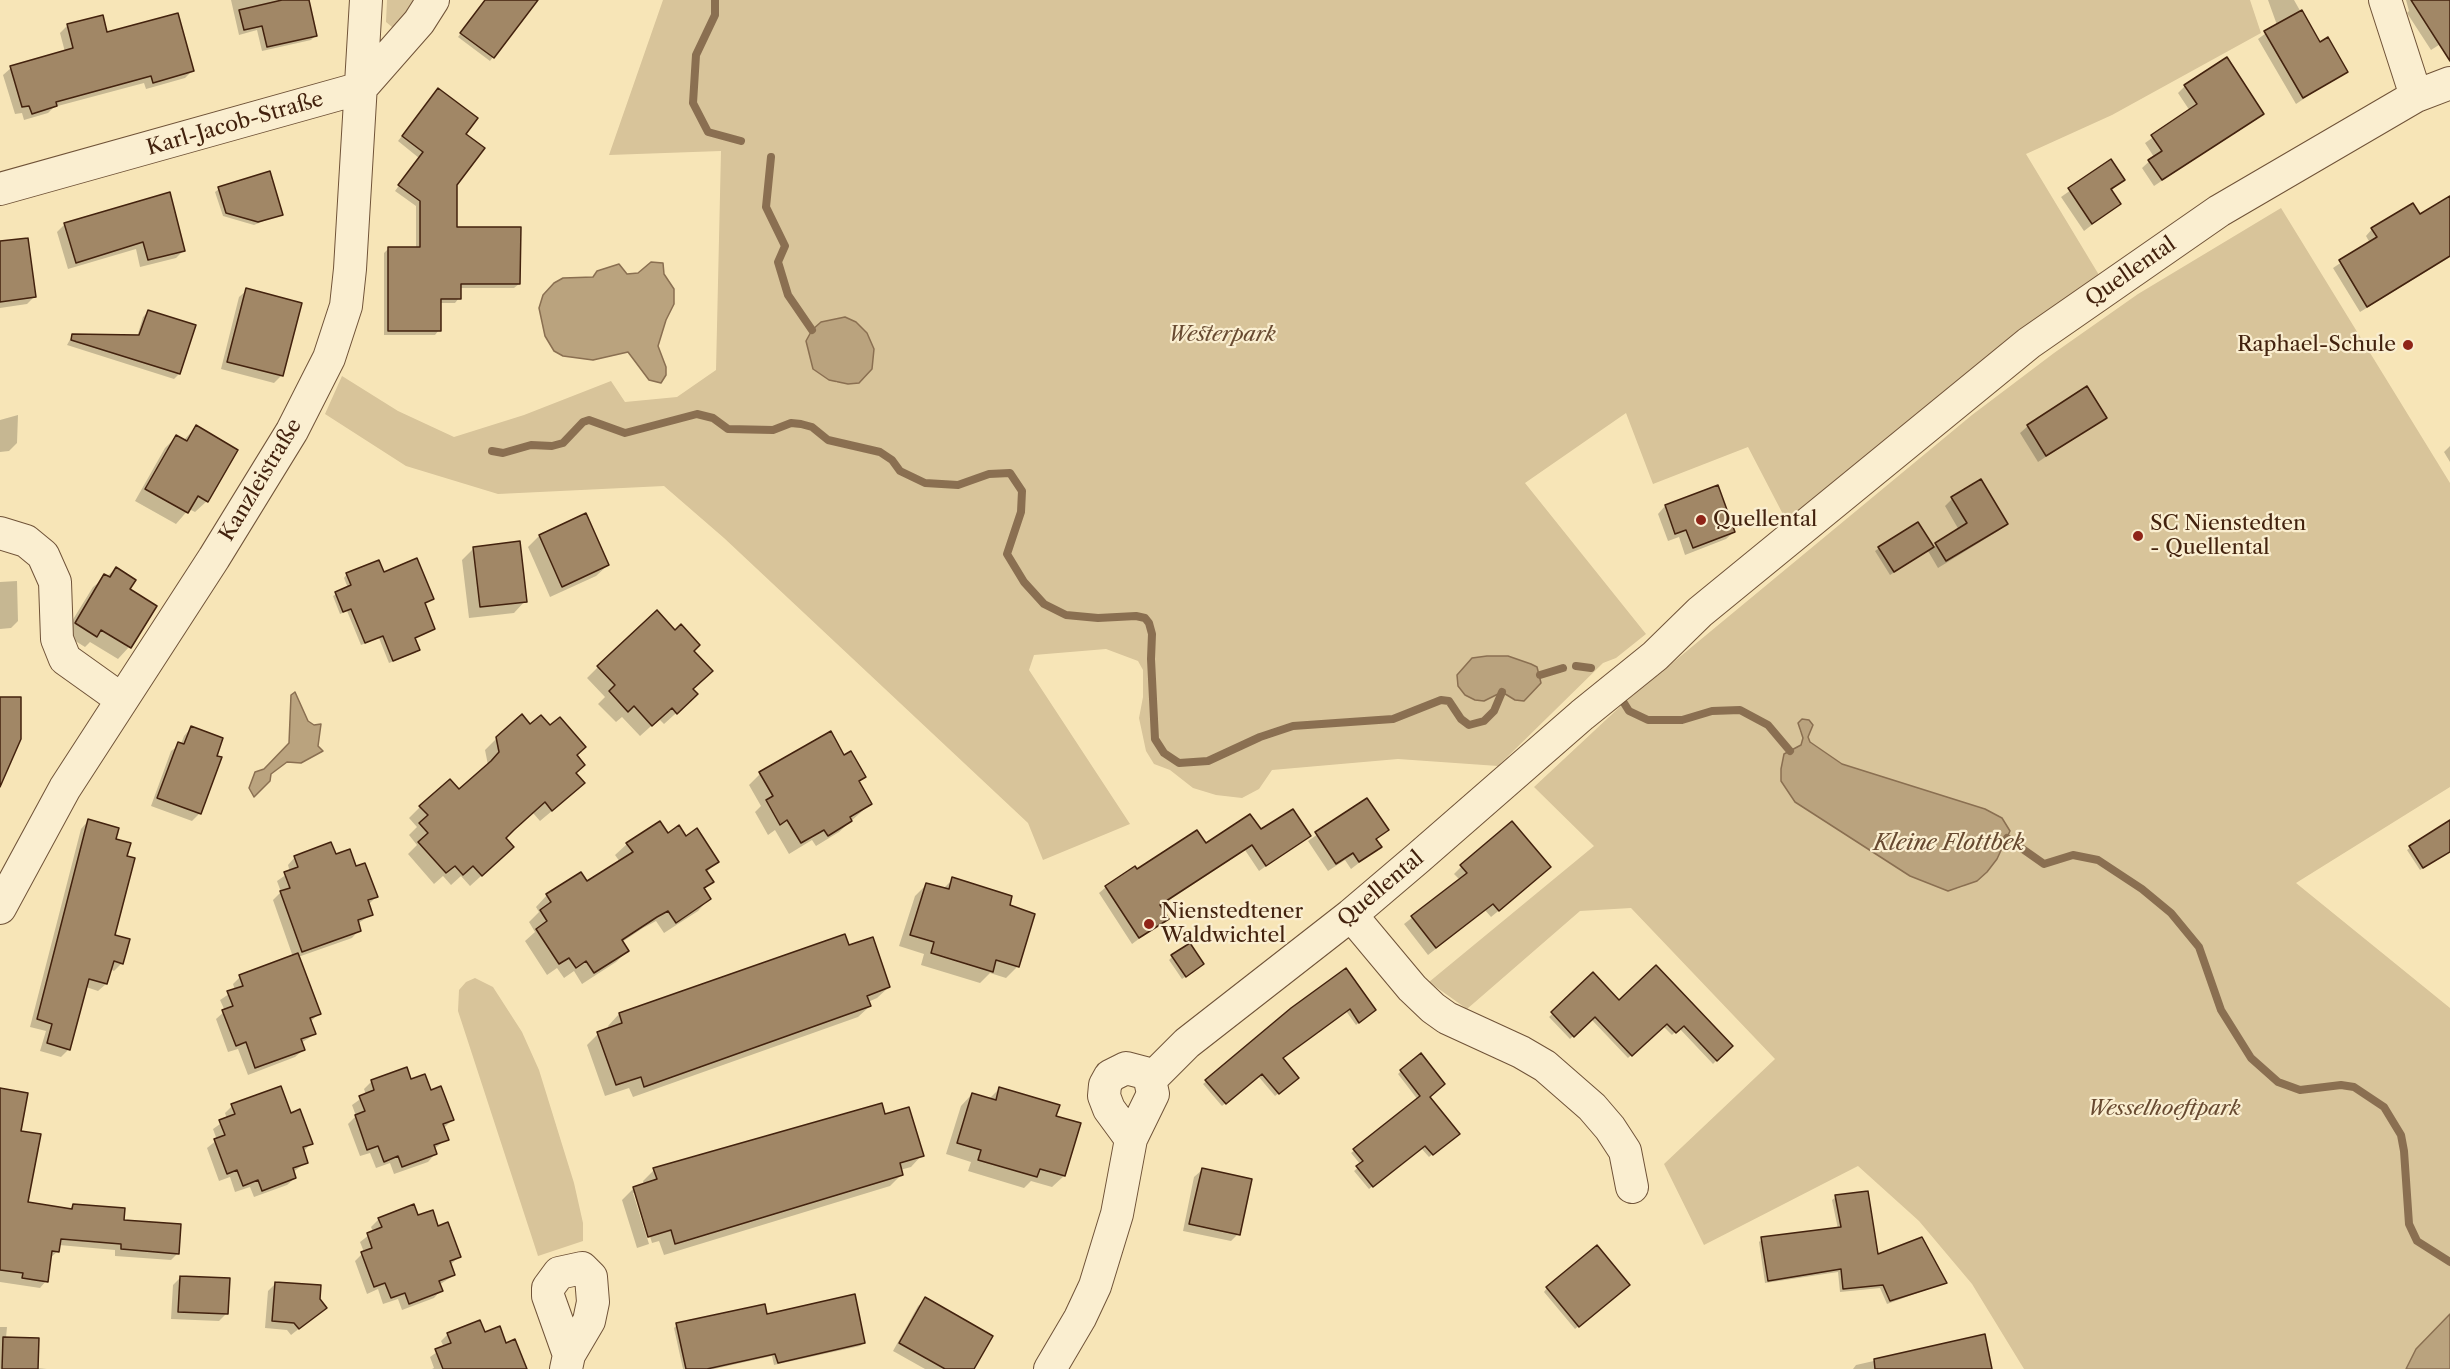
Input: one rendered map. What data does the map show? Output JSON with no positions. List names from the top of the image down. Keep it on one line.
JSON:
{"streets":{"street":["Karl-Jacob-Straße","Quellental","Kanzleistraße"]},"crossings":[["Karl-Jacob-Straße","Kanzleistraße"]],"water":["Kleine Flottbek"],"parks":["Westerpark","Wesselhoeftpark"],"places":["Raphael-Schule","Quellental","SC Nienstedten - Quellental","Nienstedtener Waldwichtel"]}
